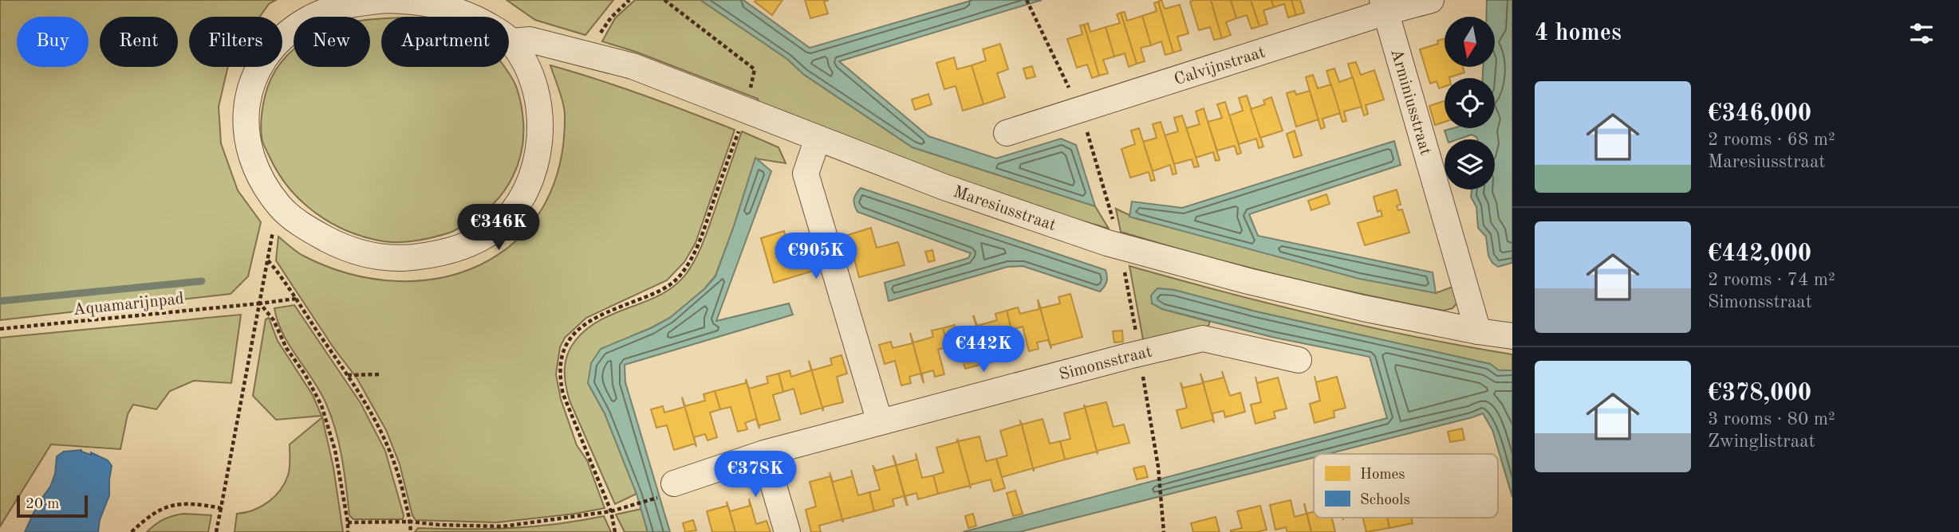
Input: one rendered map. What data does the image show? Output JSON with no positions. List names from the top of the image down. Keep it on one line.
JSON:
{"streets":{"street":["Calvijnstraat","Arminiusstraat","Maresiusstraat","Simonsstraat"],"path":["Aquamarijnpad"]},"crossings":[["Calvijnstraat","Arminiusstraat"],["Arminiusstraat","Maresiusstraat"]],"legend":["Homes","Schools"],"scale_bar":"20 m","north":"bottom","page":{"heading":"4 homes","chip":["Buy","Rent","Filters","New","Apartment"],"list":[{"name":"€346,000","note":"2 rooms · 68 m² · Maresiusstraat"},{"name":"€442,000","note":"2 rooms · 74 m² · Simonsstraat"},{"name":"€378,000","note":"3 rooms · 80 m² · Zwinglistraat"}],"price":["€346K","€905K","€442K","€378K"],"scale":"20 m"}}
